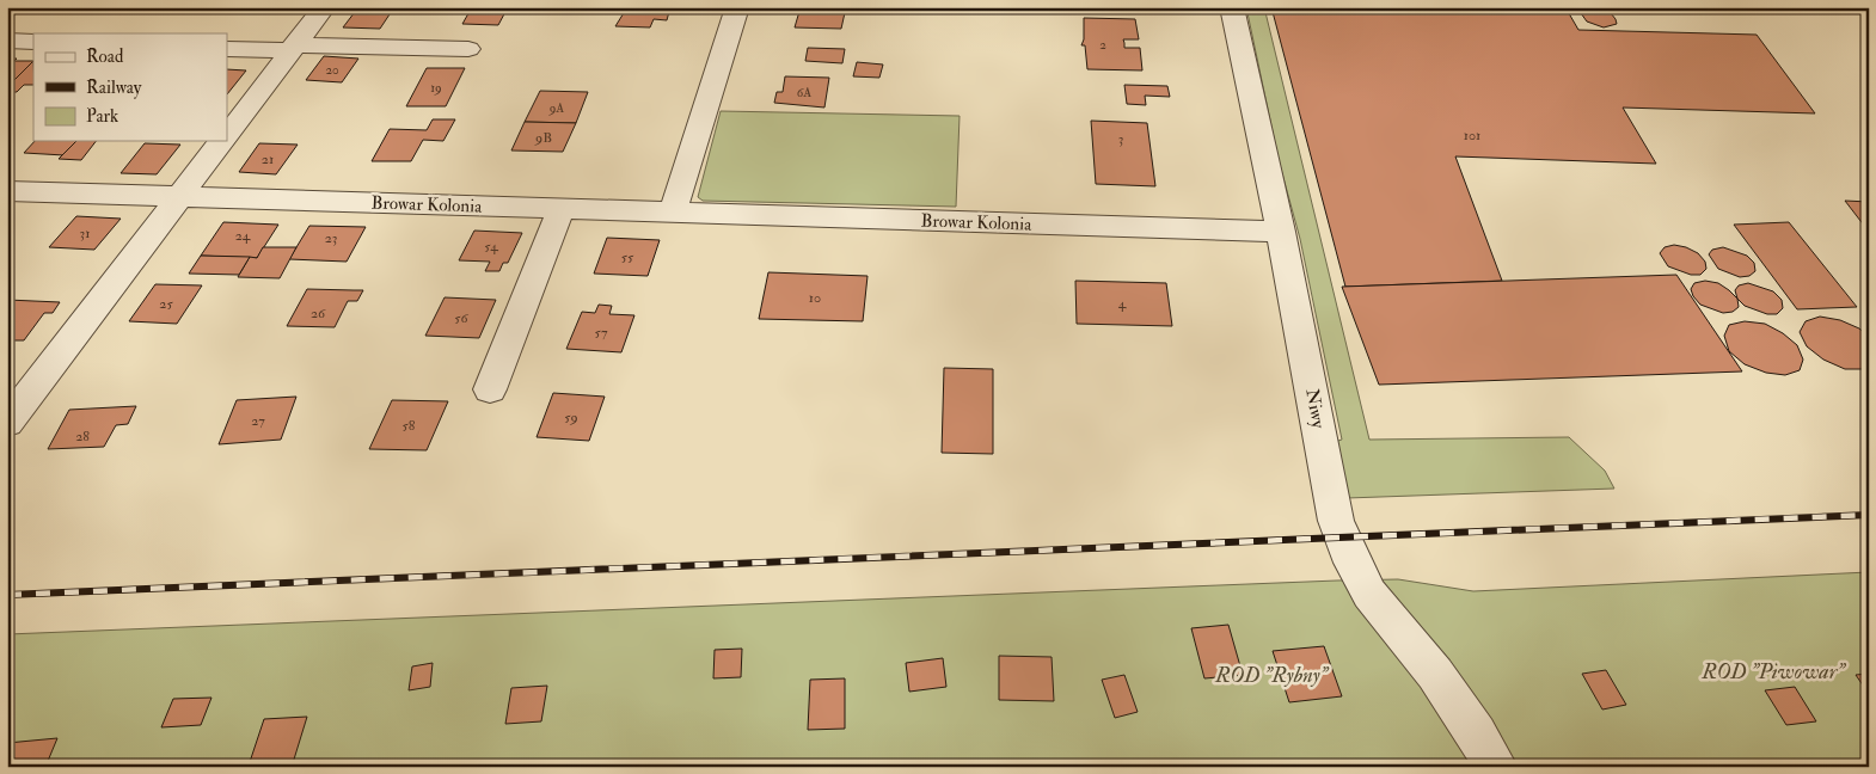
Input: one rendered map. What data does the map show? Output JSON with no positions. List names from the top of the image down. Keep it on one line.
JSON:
{"streets":{"street":["Browar Kolonia","Niwy"]},"crossings":[["Browar Kolonia","Niwy"]],"parks":["ROD \"Piwowar\"","ROD \"Rybny\""],"house_numbers":["2","20","19","6A","9A","101","9B","3","21","31","24","23","54","55","10","25","4","26","56","57","59","27","58","28"],"legend":["Road","Railway","Park"]}
